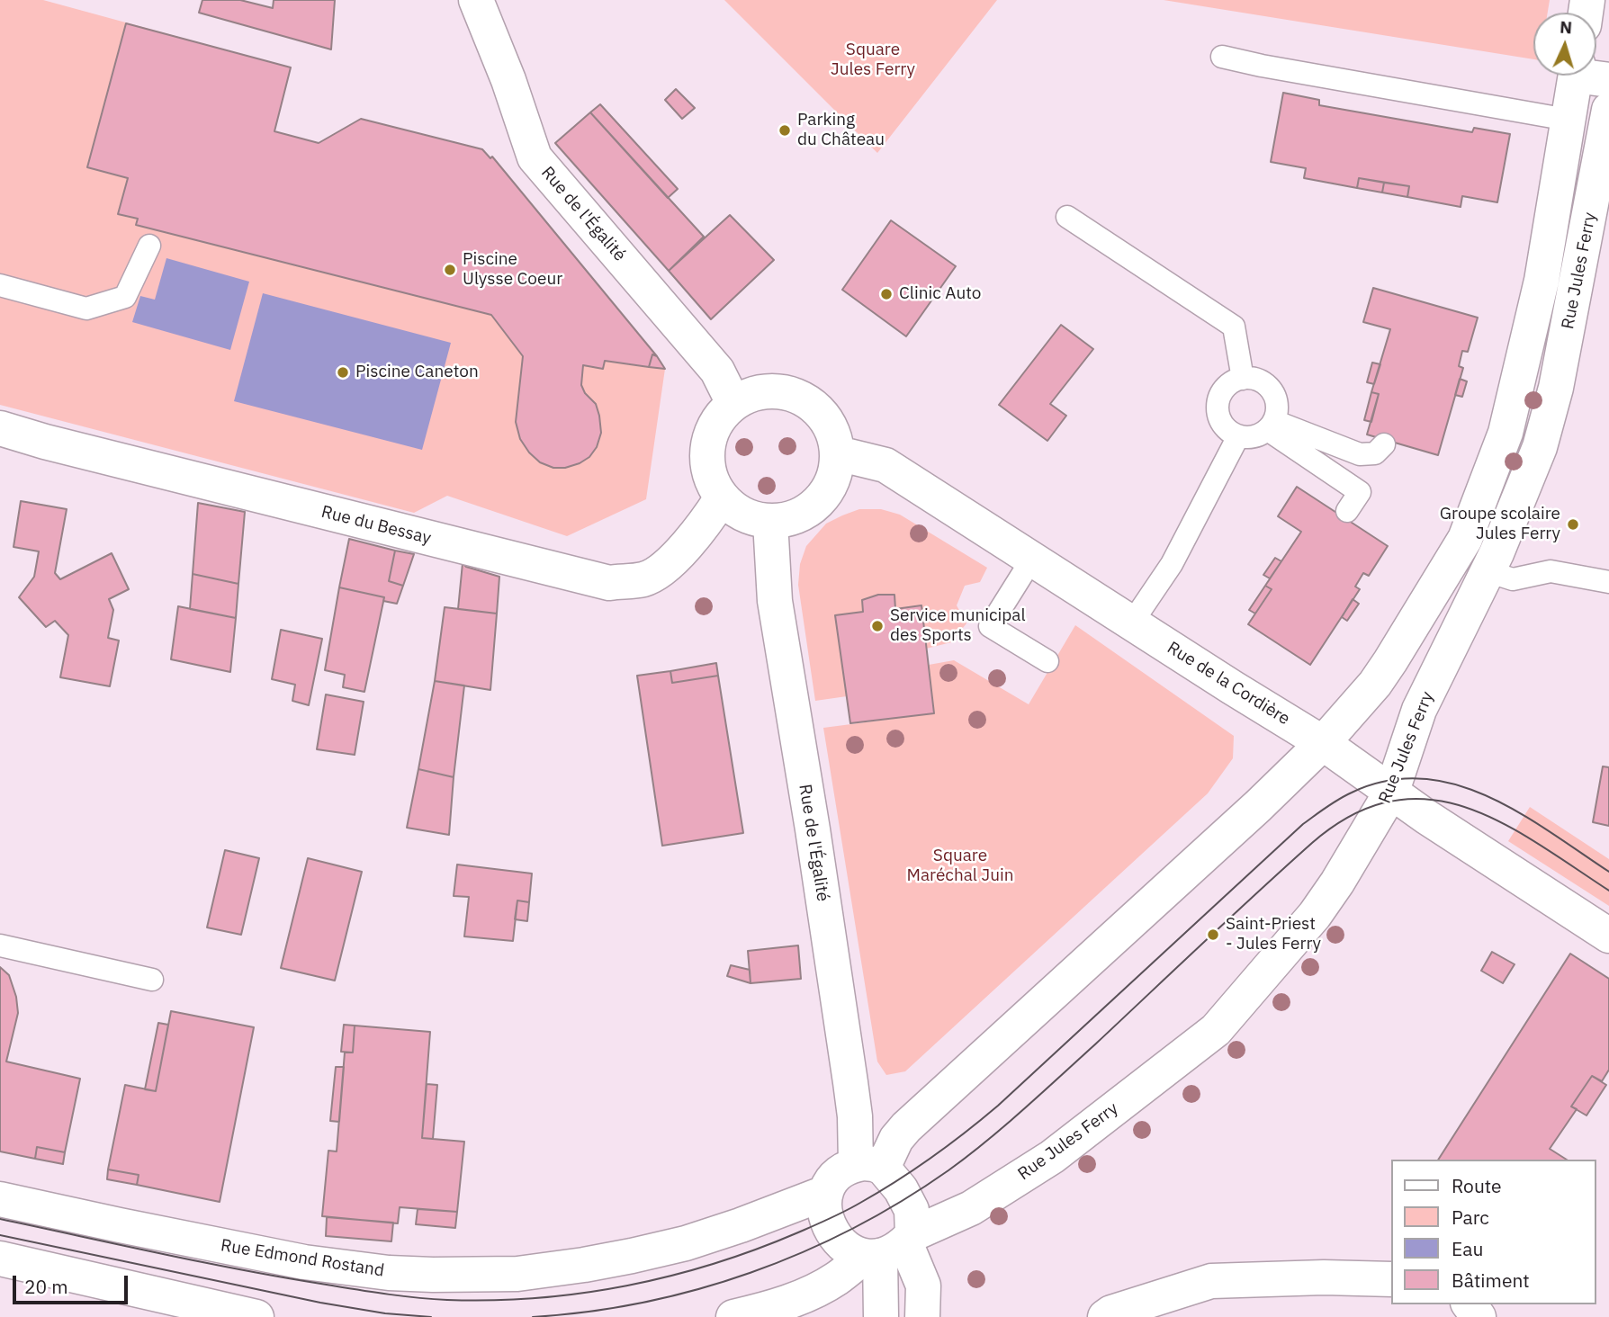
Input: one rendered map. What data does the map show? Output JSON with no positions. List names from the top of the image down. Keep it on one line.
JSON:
{"streets":{"main road":["Rue de l'Égalité","Rue Jules Ferry","Rue du Bessay","Rue de la Cordière","Rue Edmond Rostand"]},"crossings":[["Rue de l'Égalité","Rue Jules Ferry"],["Rue de l'Égalité","Rue du Bessay"],["Rue de l'Égalité","Rue de la Cordière"],["Rue de l'Égalité","Rue Edmond Rostand"],["Rue Jules Ferry","Rue de la Cordière"],["Rue Jules Ferry","Rue Edmond Rostand"],["Rue du Bessay","Rue de la Cordière"]],"parks":["Square Jules Ferry","Square Maréchal Juin"],"places":["Parking du Château","Piscine Ulysse Coeur","Clinic Auto","Piscine Caneton","Groupe scolaire Jules Ferry","Service municipal des Sports","Saint-Priest - Jules Ferry"],"legend":["Route","Parc","Eau","Bâtiment"],"scale_bar":"20 m","north":"top"}
